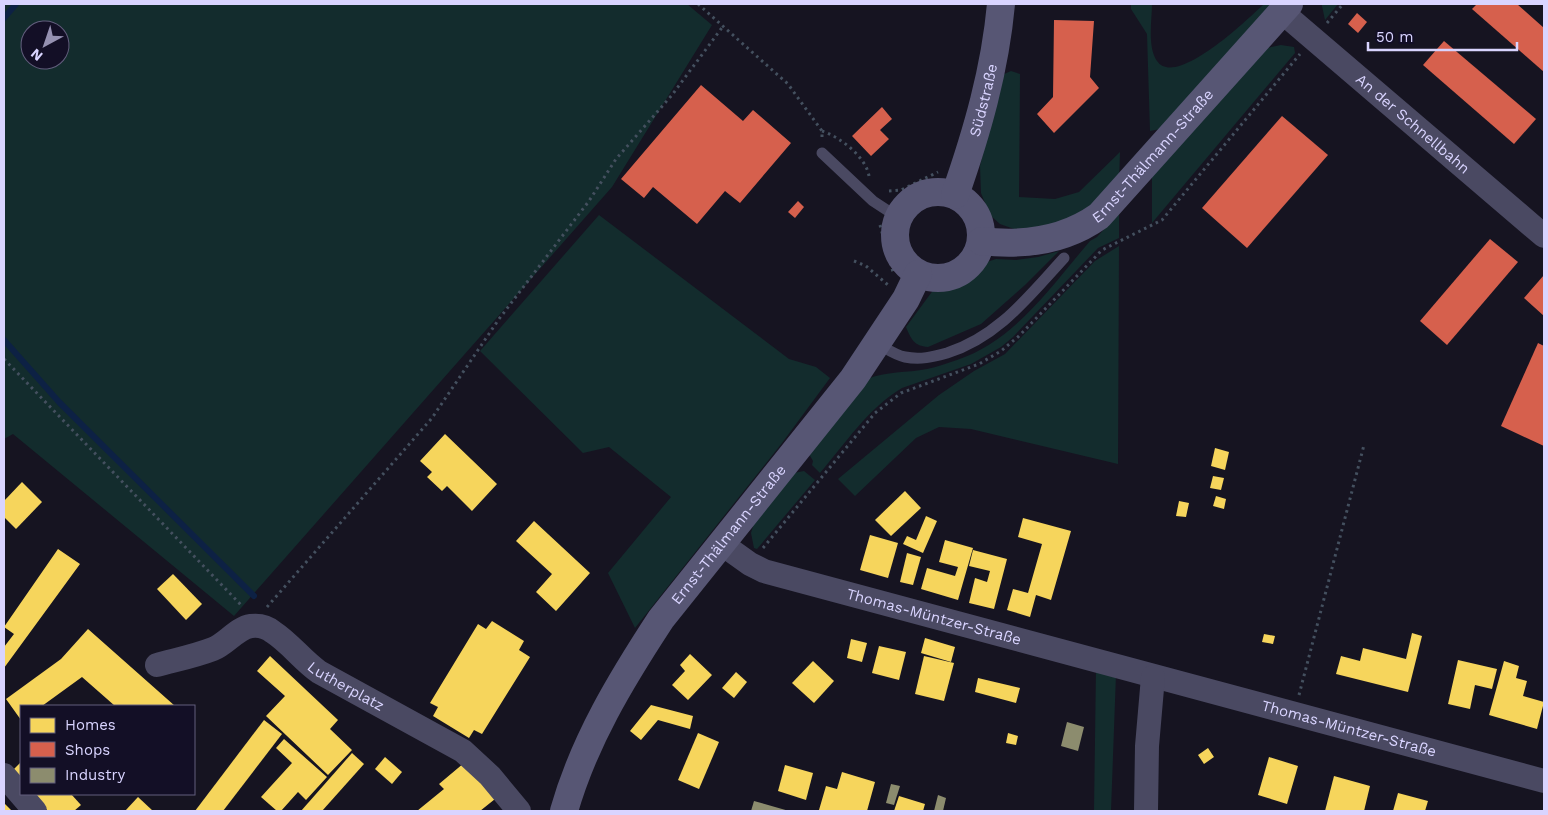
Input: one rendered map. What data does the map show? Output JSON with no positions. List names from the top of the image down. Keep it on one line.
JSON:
{"streets":{"main road":["Südstraße","Ernst-Thälmann-Straße"],"street":["An der Schnellbahn","Thomas-Müntzer-Straße","Lutherplatz"]},"crossings":[["Südstraße","Ernst-Thälmann-Straße"],["An der Schnellbahn","Ernst-Thälmann-Straße"],["Ernst-Thälmann-Straße","Thomas-Müntzer-Straße"]],"legend":["Homes","Shops","Industry"],"scale_bar":"50 m","north":"bottom left"}
